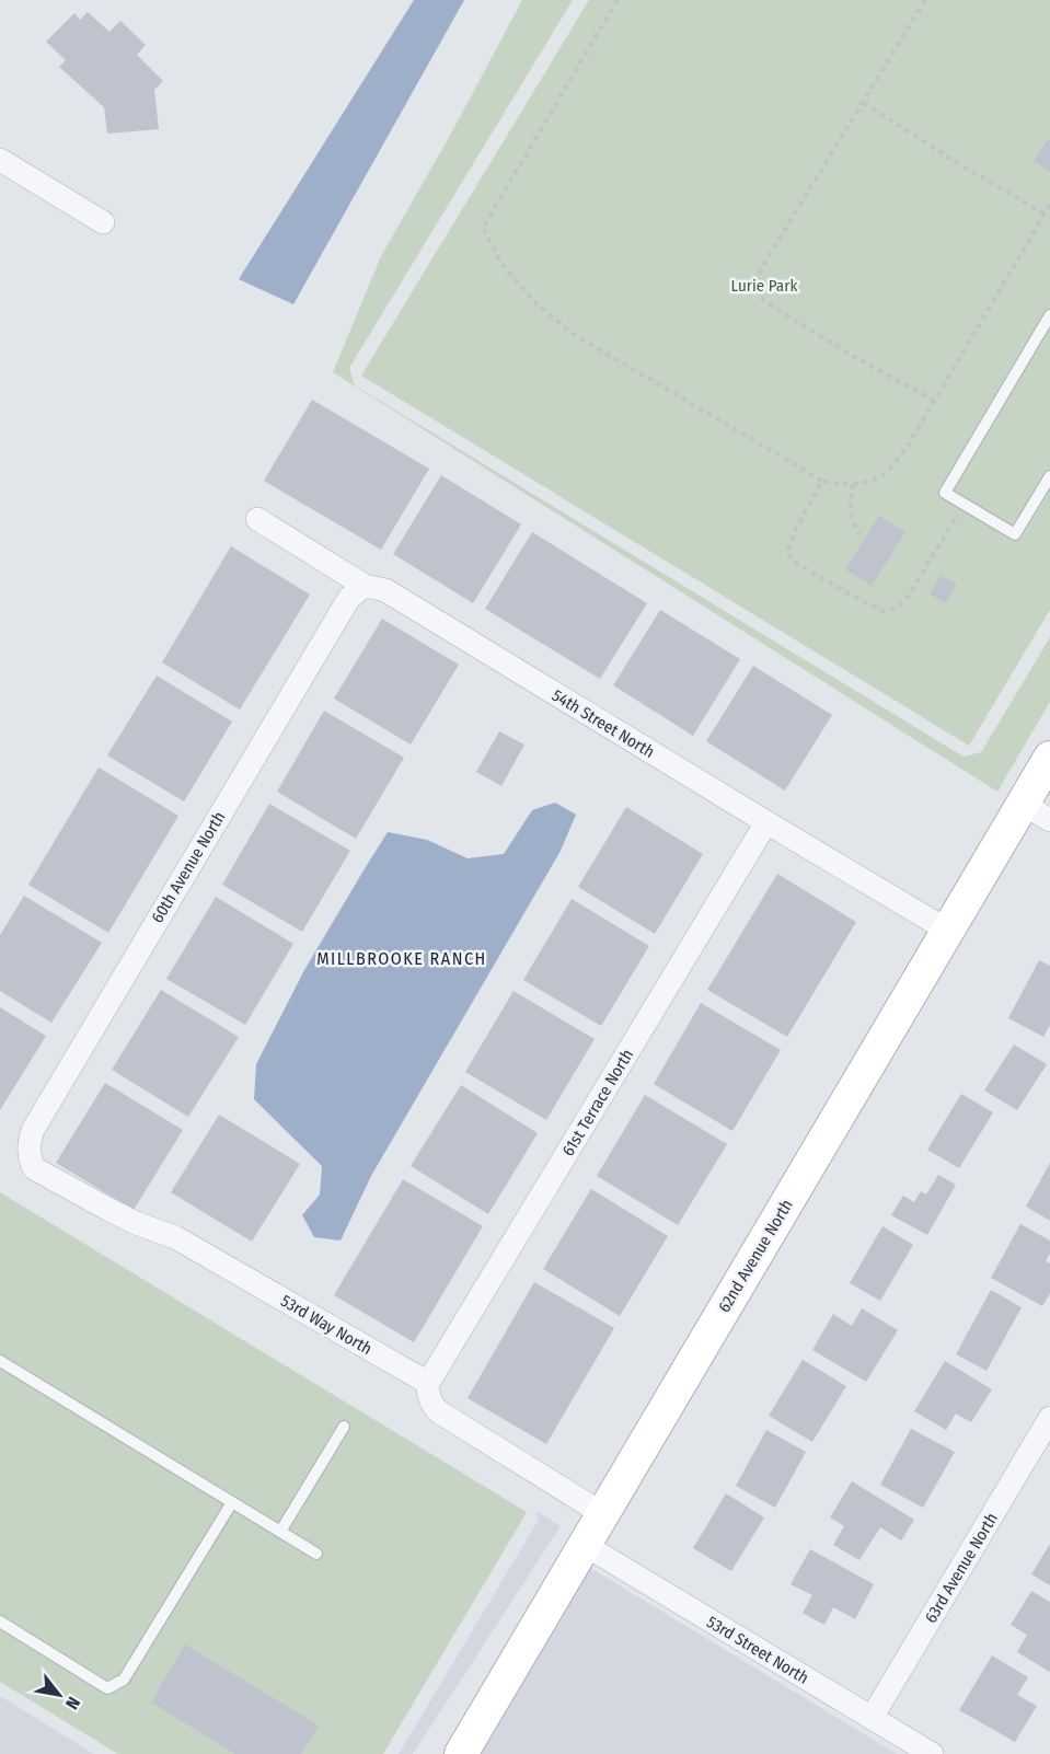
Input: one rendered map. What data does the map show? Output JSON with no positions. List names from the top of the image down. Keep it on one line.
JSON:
{"streets":{"street":["54th Street North","60th Avenue North","61st Terrace North","62nd Avenue North","53rd Way North","63rd Avenue North","53rd Street North"]},"crossings":[["54th Street North","60th Avenue North"],["54th Street North","61st Terrace North"],["54th Street North","62nd Avenue North"],["60th Avenue North","53rd Way North"],["61st Terrace North","53rd Way North"],["62nd Avenue North","53rd Street North"],["63rd Avenue North","53rd Street North"]],"districts":["MILLBROOKE RANCH"],"parks":["Lurie Park"],"north":"bottom right"}
